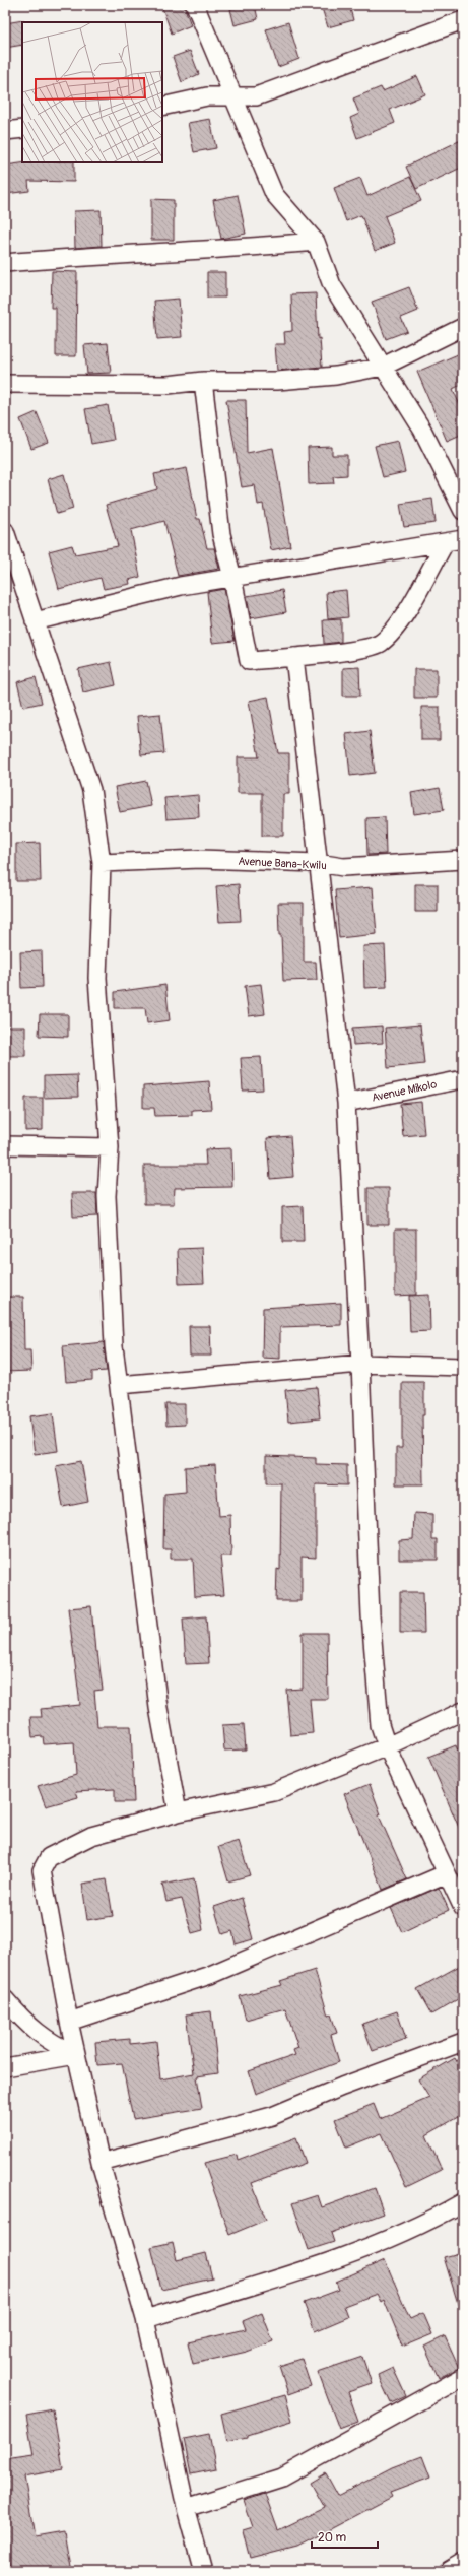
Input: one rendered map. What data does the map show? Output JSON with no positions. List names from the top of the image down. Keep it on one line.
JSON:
{"streets":{"street":["Avenue Bana-Kwilu","Avenue Mikolo"]},"scale_bar":"20 m"}
